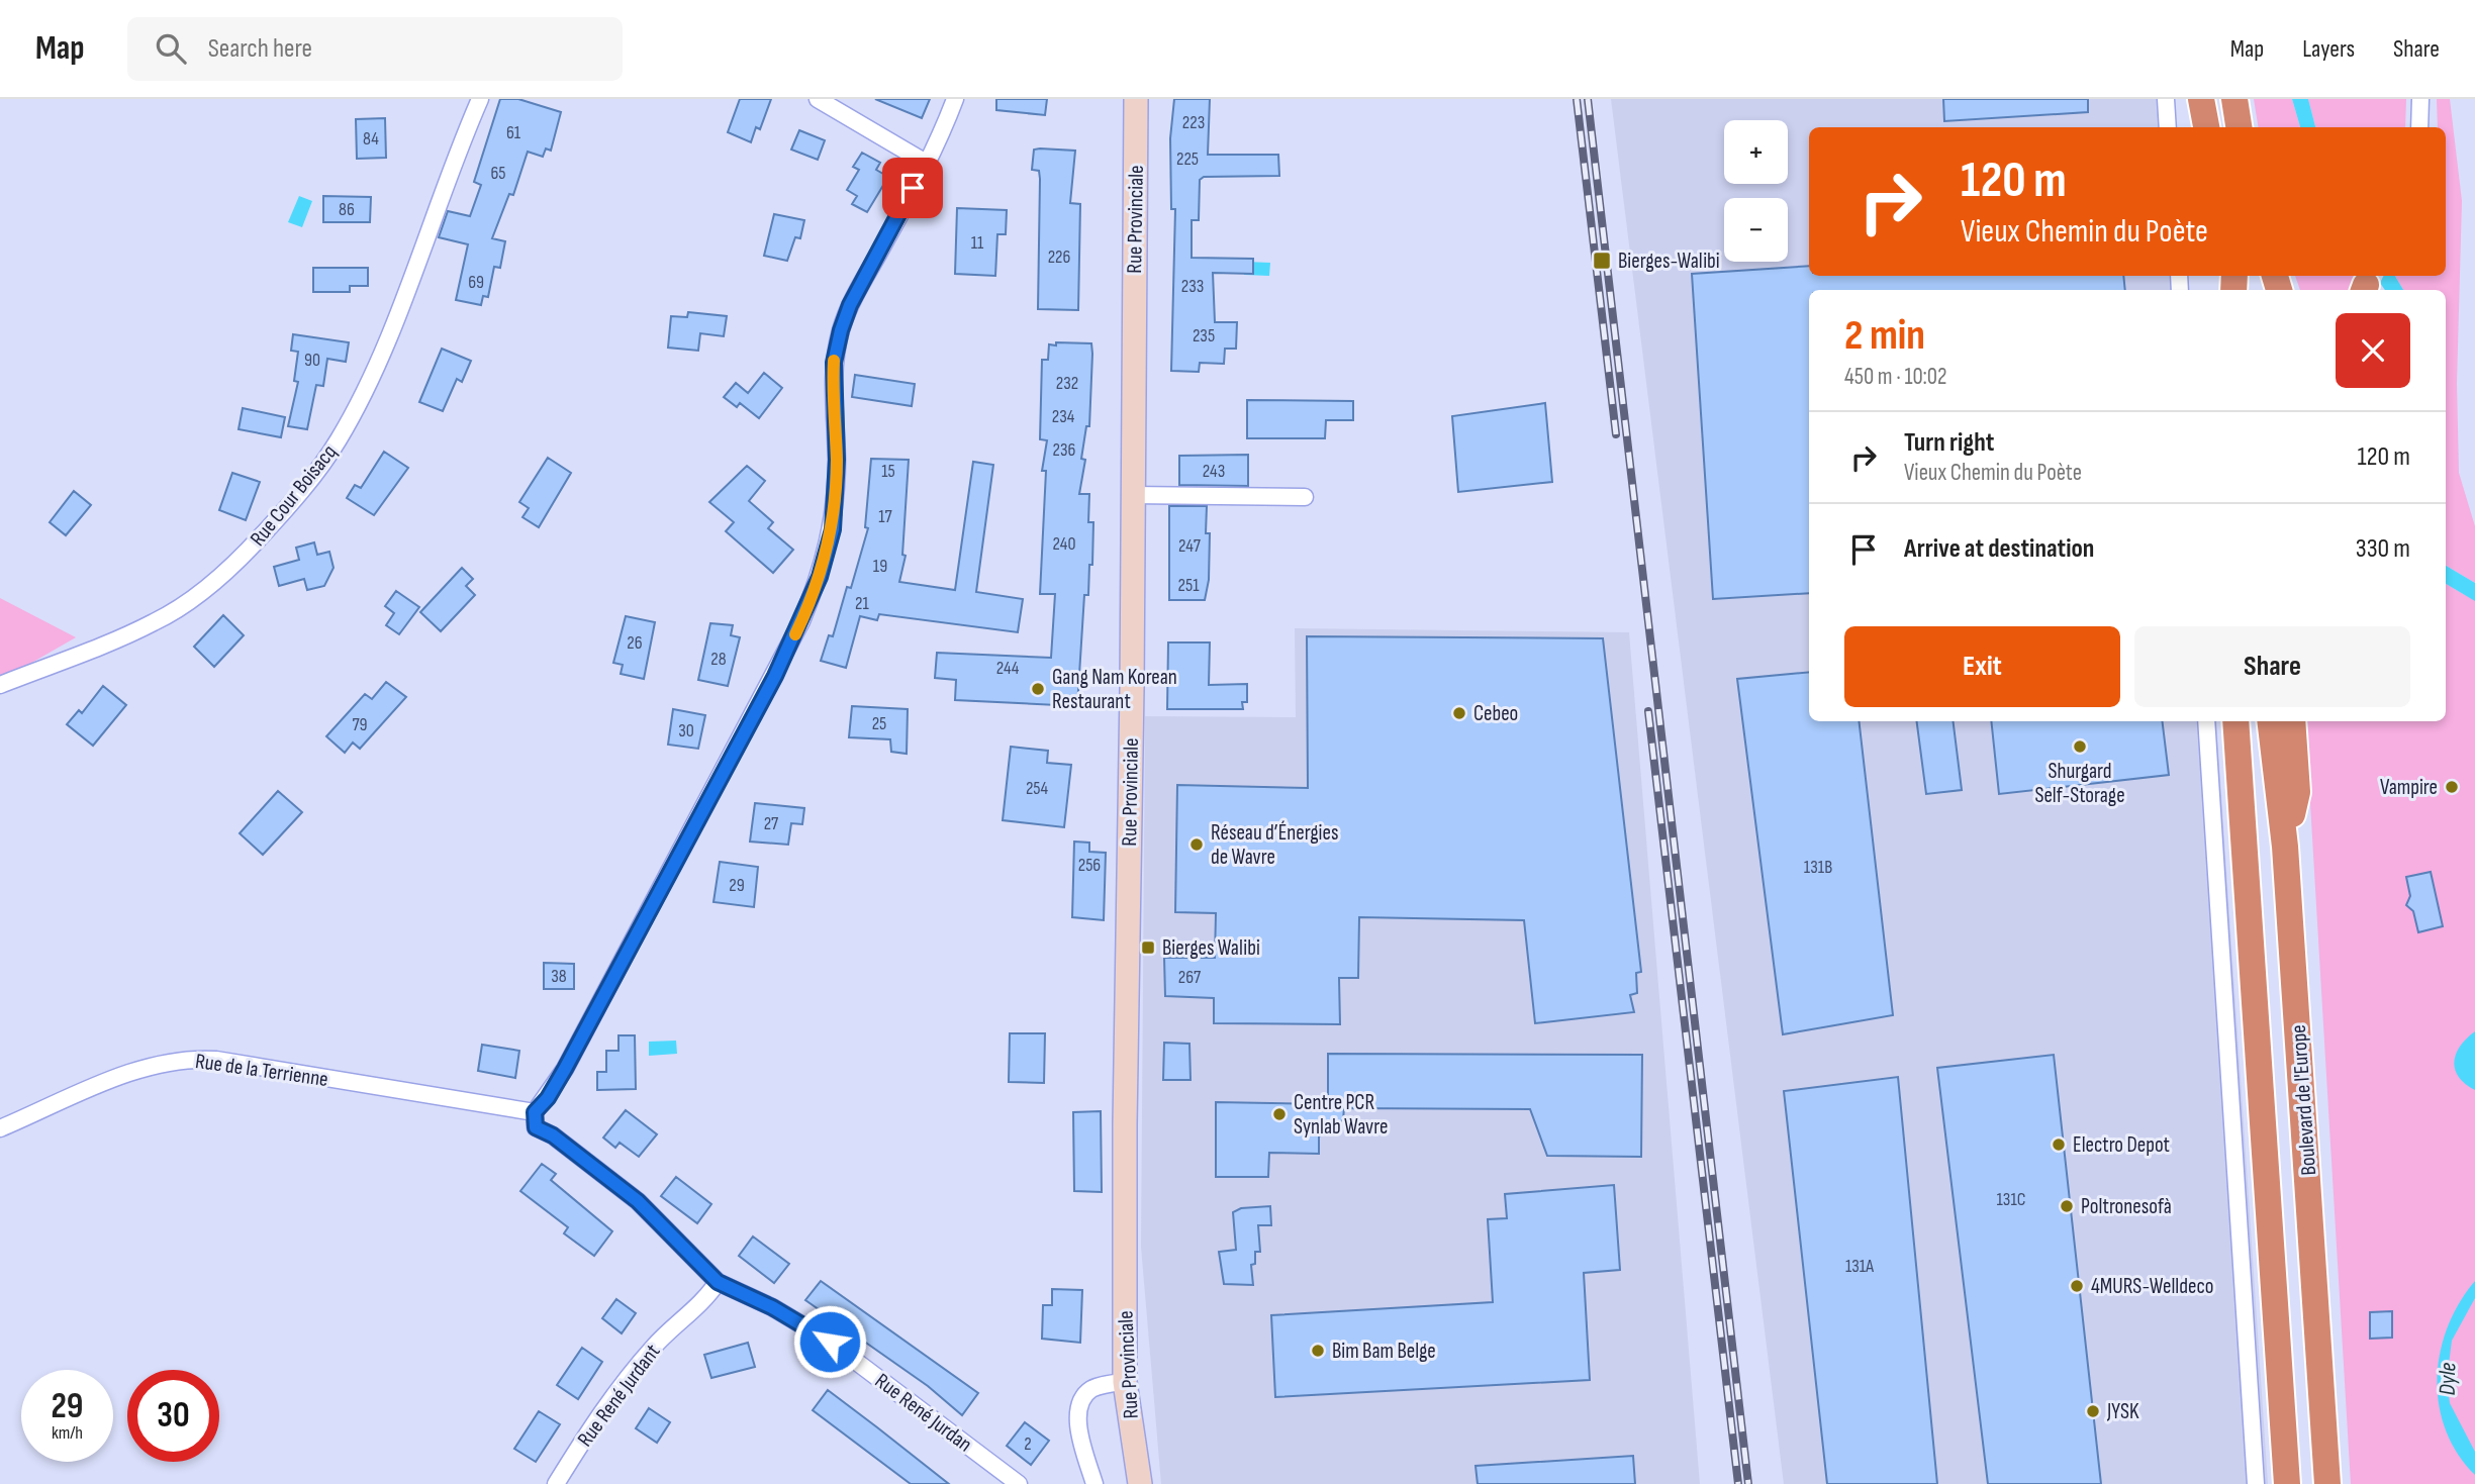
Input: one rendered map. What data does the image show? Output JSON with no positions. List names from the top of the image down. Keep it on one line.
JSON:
{"streets":{"highway":["Boulevard de l'Europe"],"main road":["Rue Provinciale"],"street":["Rue Cour Boisacq","Rue de la Terrienne","Rue René Jurdant","Rue René Jurdan"]},"crossings":[["Rue de la Terrienne","Rue René Jurdan"],["Rue René Jurdant","Rue René Jurdan"]],"water":["Dyle"],"places":{"transit":["Bierges-Walibi","Bierges Walibi"],"other":["Gang Nam Korean Restaurant","Cebeo","Shurgard Self-Storage","Vampire","Réseau d’Énergies de Wavre","Centre PCR Synlab Wavre","Electro Depot","Poltronesofà","4MURS-Welldeco","Bim Bam Belge","JYSK"]},"house_numbers":["223","61","84","225","65","86","11","226","69","233","235","90","232","234","236","15","243","17","240","247","19","251","21","26","28","244","25","79","30","254","27","256","131B","29","38","267","131C","131A","2"],"page":{"header":"Map","search":"Search here","nav":["Map","Layers","Share"],"map_buttons":["+","−"],"turn":["120 m","Vieux Chemin du Poète"],"heading":["2 min","450 m · 10:02"],"list":[{"name":"Turn right","note":"Vieux Chemin du Poète","value":"120 m"},{"name":"Arrive at destination","value":"330 m"}],"buttons":["Exit","Share"],"speed":"29 km/h","limit":"30"}}
